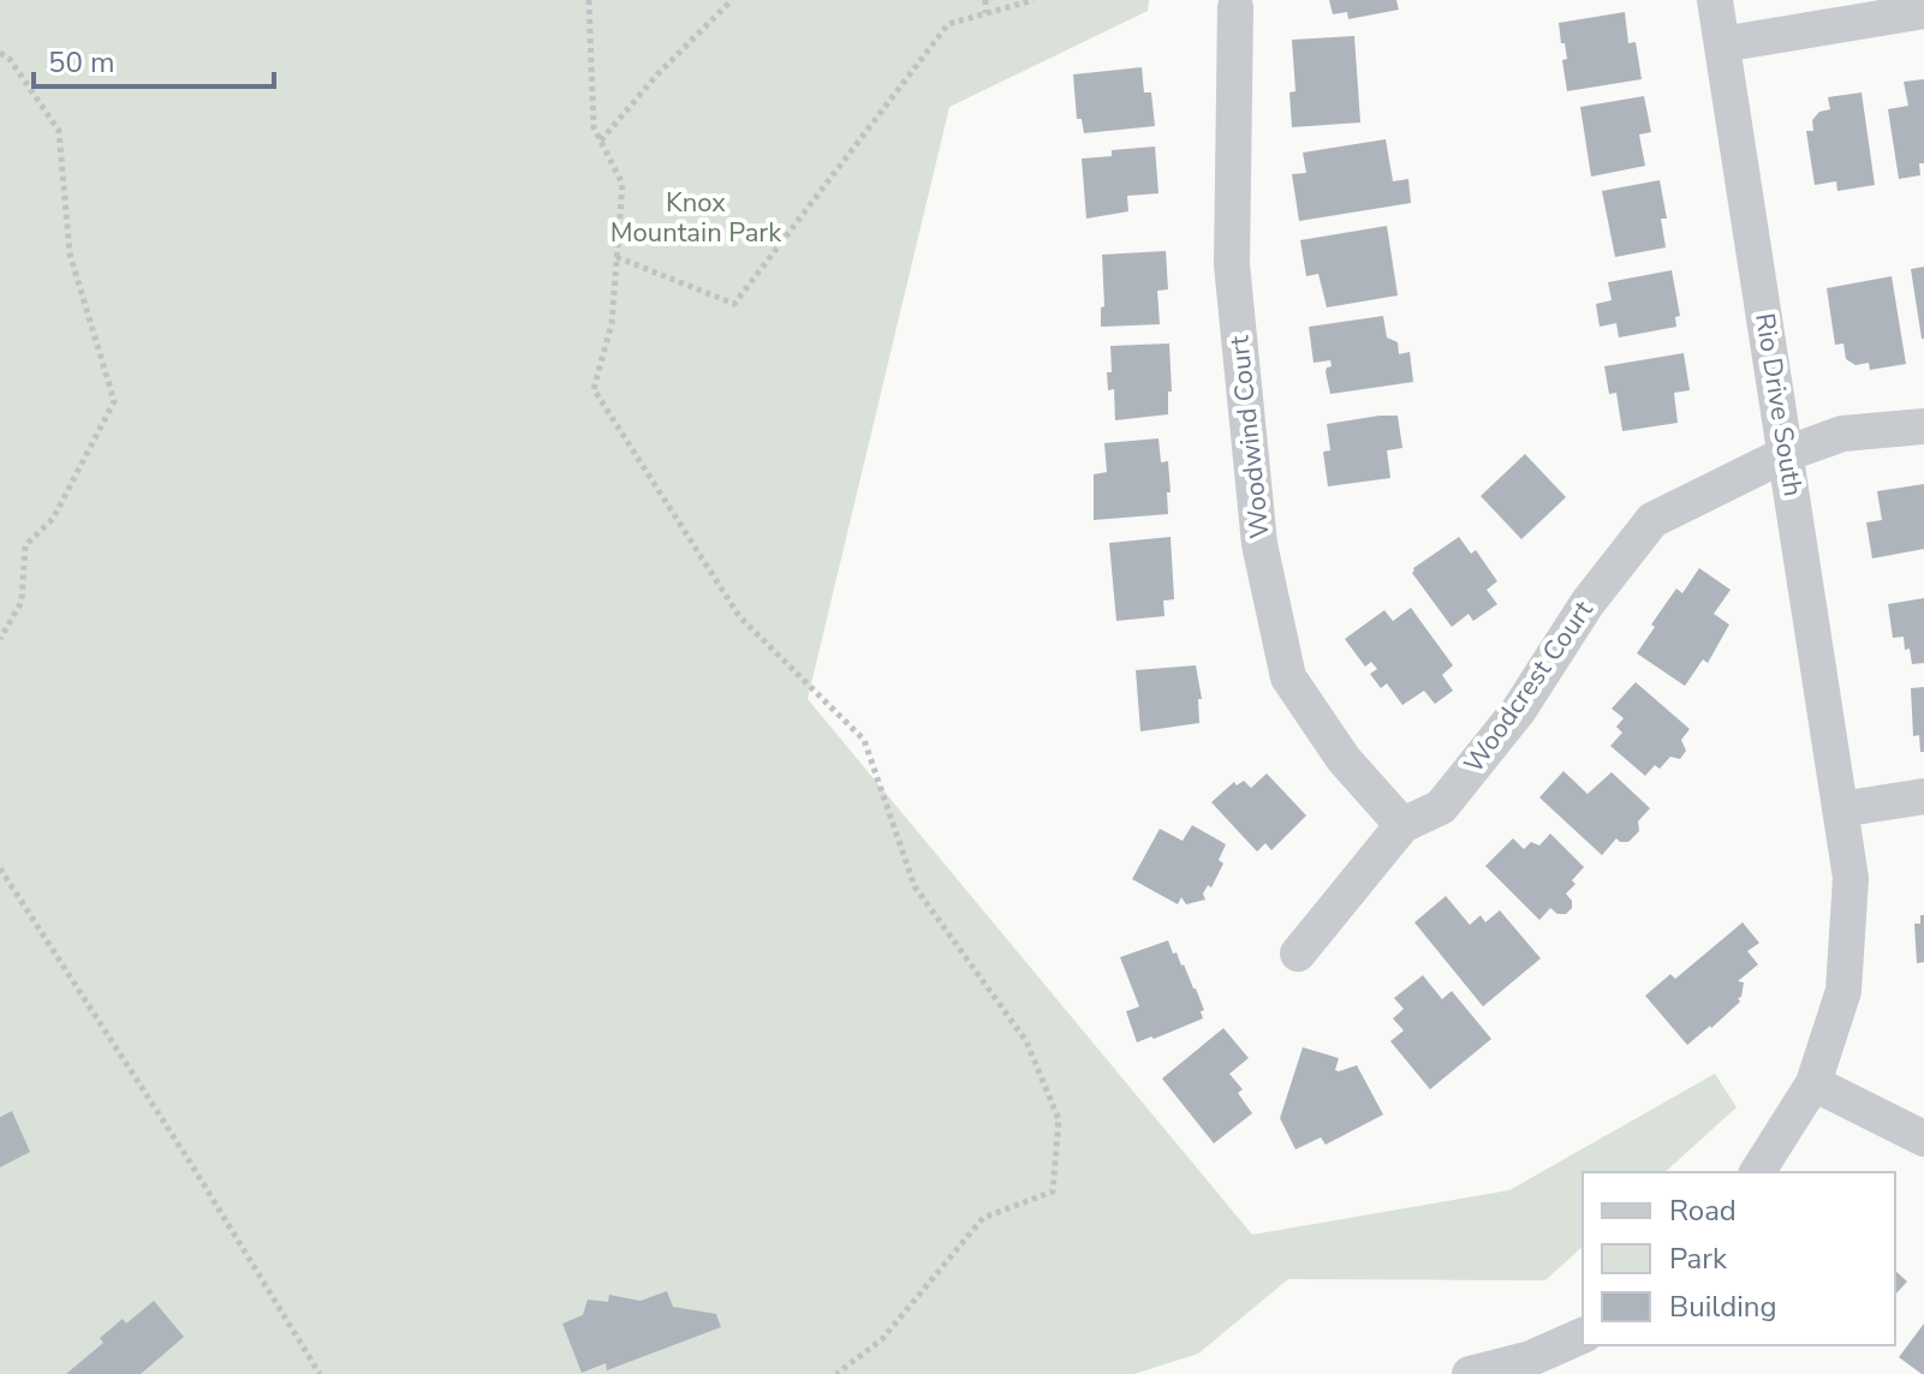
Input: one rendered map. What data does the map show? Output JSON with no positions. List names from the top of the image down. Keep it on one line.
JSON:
{"streets":{"street":["Rio Drive South","Woodwind Court","Woodcrest Court"]},"crossings":[["Rio Drive South","Woodcrest Court"],["Woodwind Court","Woodcrest Court"]],"parks":["Knox Mountain Park"],"legend":["Road","Park","Building"],"scale_bar":"50 m"}
